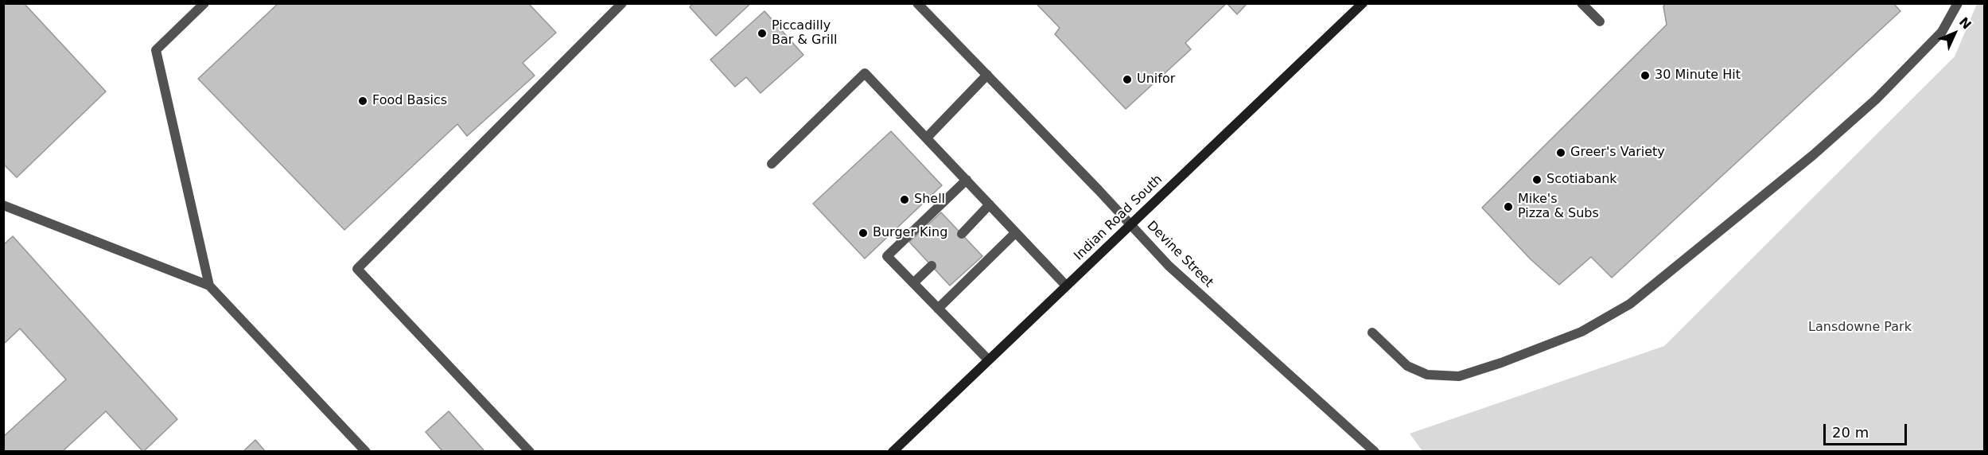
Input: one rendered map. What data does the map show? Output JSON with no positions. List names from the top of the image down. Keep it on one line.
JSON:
{"streets":{"main road":["Indian Road South"],"street":["Devine Street"]},"crossings":[["Indian Road South","Devine Street"]],"parks":["Lansdowne Park"],"places":["Piccadilly Bar & Grill","30 Minute Hit","Unifor","Food Basics","Greer's Variety","Scotiabank","Shell","Mike's Pizza & Subs","Burger King"],"scale_bar":"20 m","north":"top right"}
